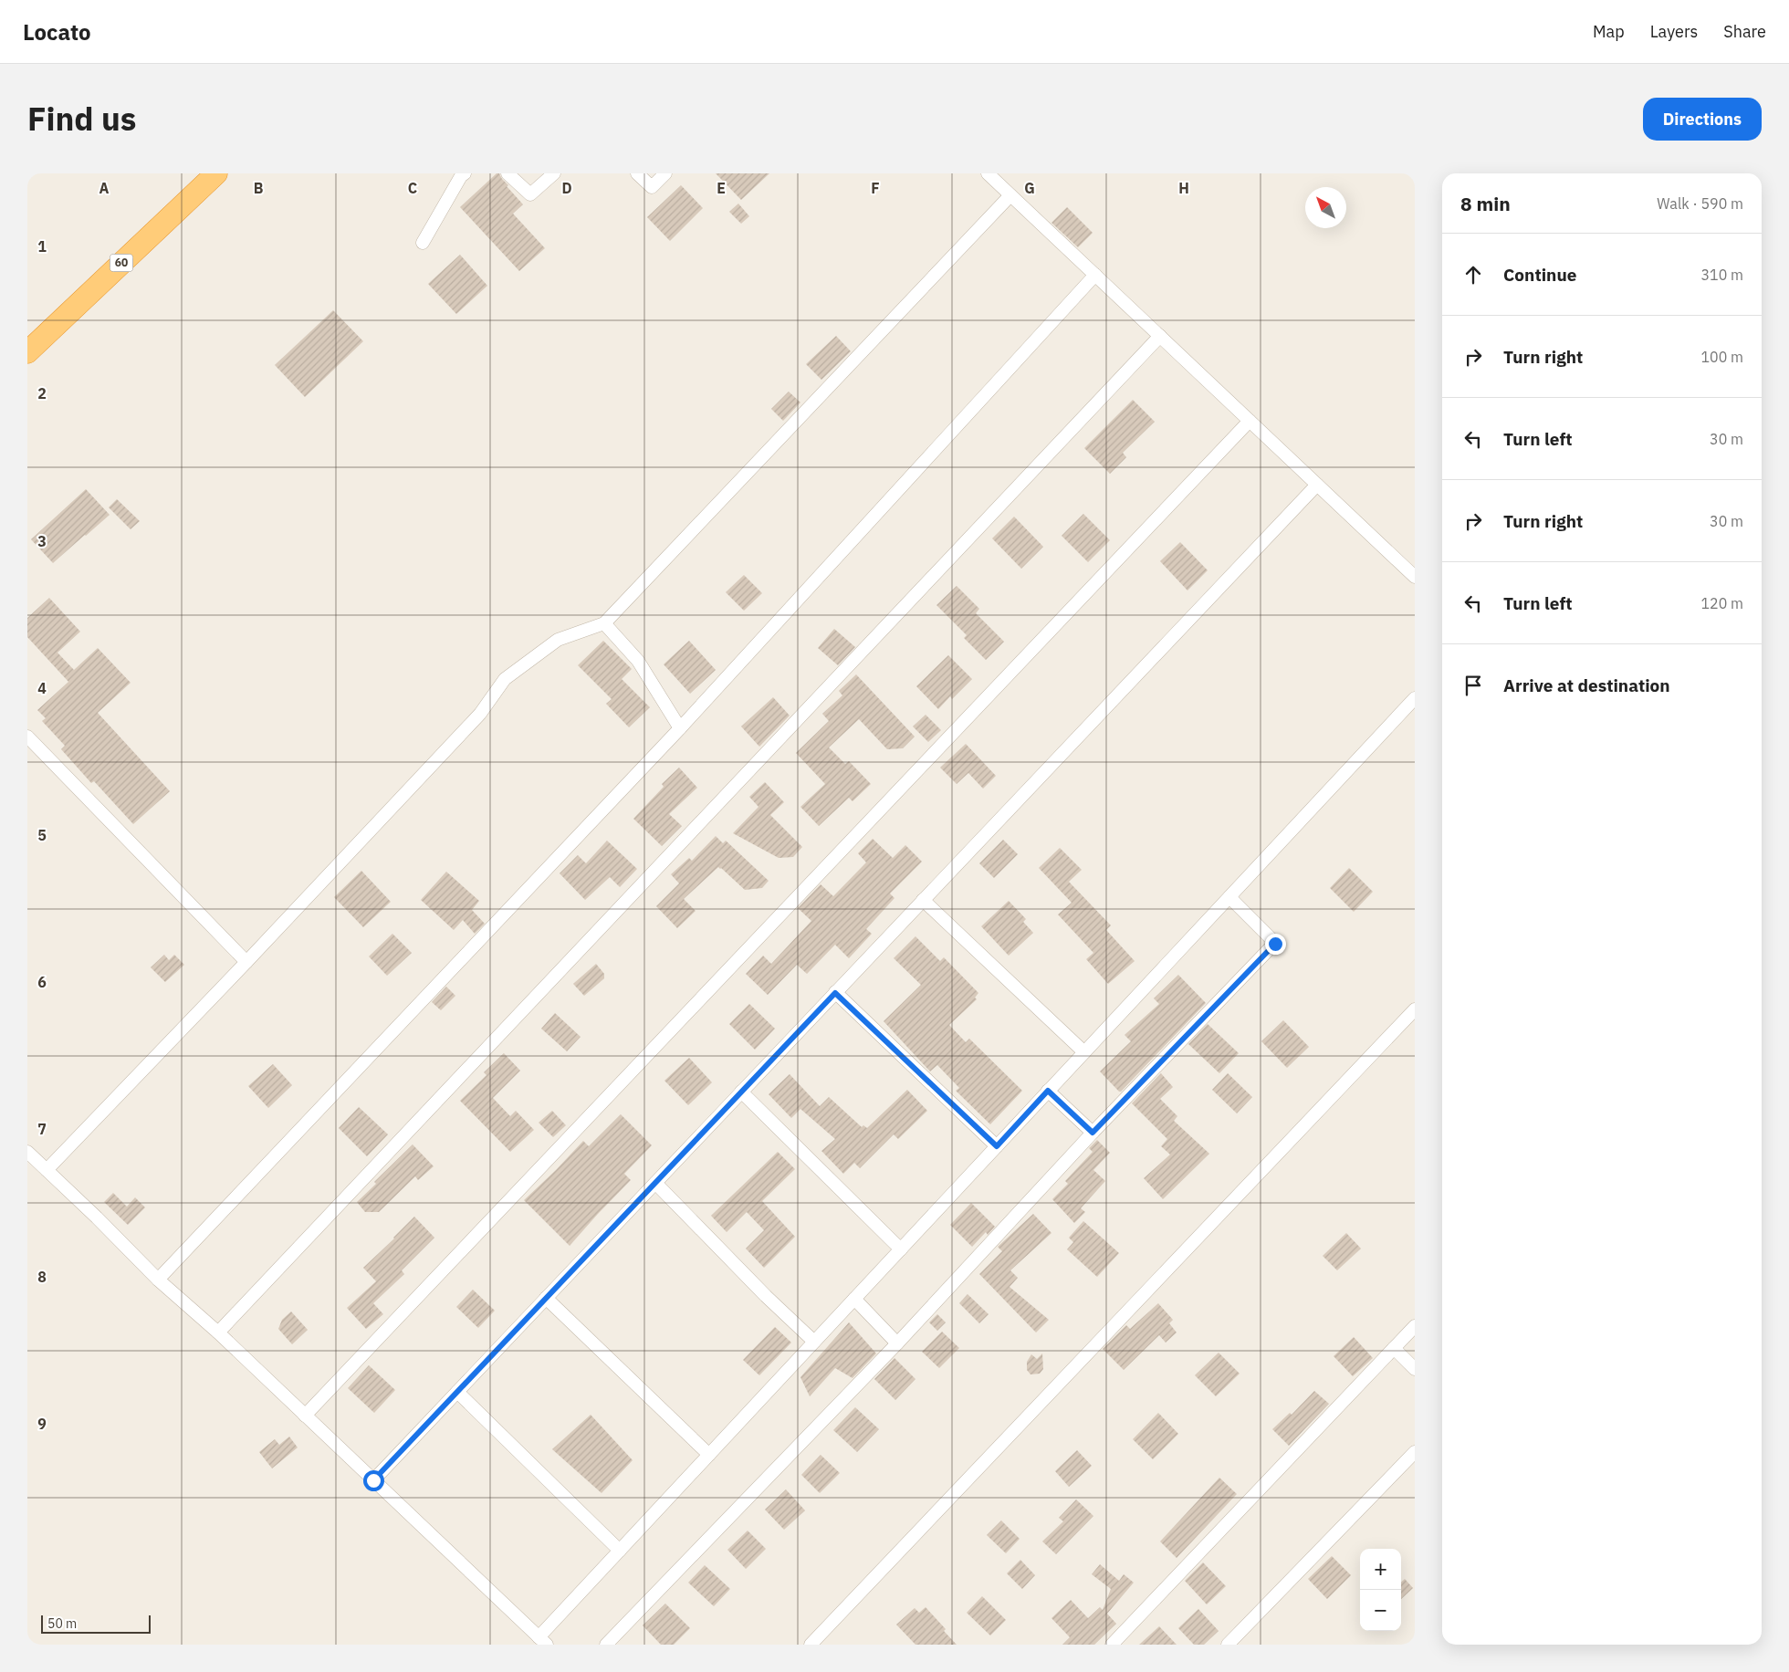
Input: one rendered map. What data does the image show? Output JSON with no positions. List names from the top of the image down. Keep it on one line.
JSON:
{"streets":{"highway":["60"]},"scale_bar":"50 m","north":"top left","page":{"header":"Locato","nav":["Map","Layers","Share"],"title":"Find us","buttons":"Directions","heading":["8 min","Walk · 590 m"],"list":[["Continue","310 m"],["Turn right","100 m"],["Turn left","30 m"],["Turn right","30 m"],["Turn left","120 m"],"Arrive at destination"],"map_buttons":["+","−"],"scale":"50 m"},"grid":{"columns":["A","B","C","D","E","F","G","H"],"rows":["1","2","3","4","5","6","7","8","9"]}}
